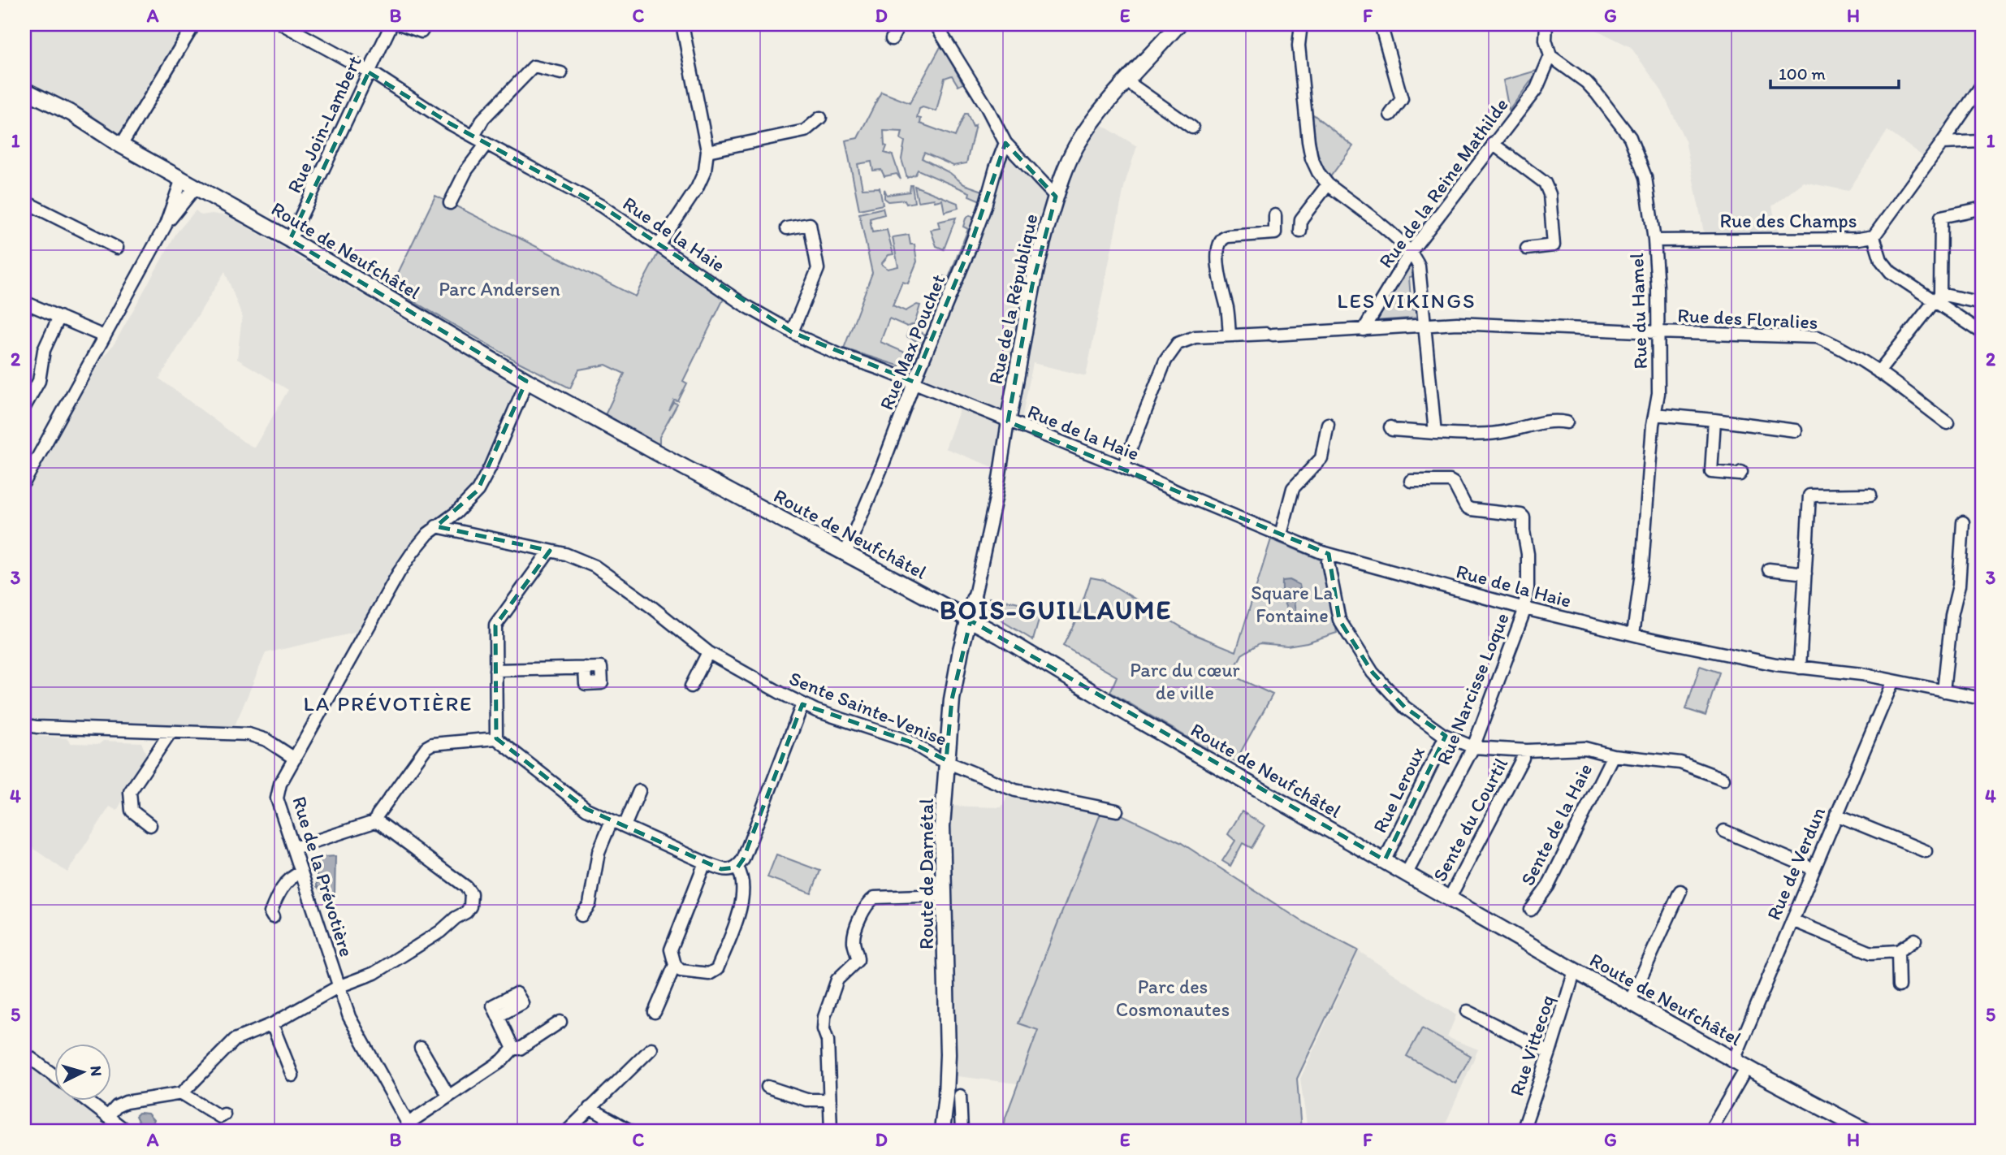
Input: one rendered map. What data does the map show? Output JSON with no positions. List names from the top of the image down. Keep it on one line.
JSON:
{"streets":{"main road":["Route de Neufchâtel","Rue de la République","Route de Darnétal"],"street":["Rue Join-Lambert","Rue de la Reine Mathilde","Rue des Champs","Rue de la Haie","Rue du Hamel","Rue des Floralies","Rue Max Pouchet","Rue Narcisse Loque","Sente Sainte-Venise","Rue Leroux","Sente du Courtil","Sente de la Haie","Rue de Verdun","Rue de la Prévotière","Rue Vittecoq"]},"crossings":[["Rue Join-Lambert","Rue de la Haie"],["Rue Join-Lambert","Route de Neufchâtel"],["Rue de la Reine Mathilde","Rue du Hamel"],["Rue de la Reine Mathilde","Rue des Floralies"],["Rue des Champs","Rue du Hamel"],["Rue de la Haie","Rue de la République"],["Rue de la Haie","Rue du Hamel"],["Rue de la Haie","Rue des Floralies"],["Rue de la Haie","Rue Max Pouchet"],["Rue de la Haie","Rue Narcisse Loque"],["Rue de la Haie","Rue de Verdun"],["Route de Neufchâtel","Rue de la République"],["Route de Neufchâtel","Rue Max Pouchet"],["Route de Neufchâtel","Rue Narcisse Loque"],["Route de Neufchâtel","Rue Leroux"],["Route de Neufchâtel","Sente du Courtil"],["Route de Neufchâtel","Rue de Verdun"],["Route de Neufchâtel","Route de Darnétal"],["Route de Neufchâtel","Rue de la Prévotière"],["Route de Neufchâtel","Rue Vittecoq"],["Rue de la République","Route de Darnétal"],["Rue du Hamel","Rue des Floralies"],["Sente Sainte-Venise","Route de Darnétal"],["Sente Sainte-Venise","Rue de la Prévotière"]],"districts":["LES VIKINGS","BOIS-GUILLAUME","LA PRÉVOTIÈRE"],"parks":["Parc Andersen","Square La Fontaine","Parc du cœur de ville","Parc des Cosmonautes"],"scale_bar":"100 m","north":"right","grid":{"columns":["A","B","C","D","E","F","G","H"],"rows":["1","2","3","4","5"]}}
